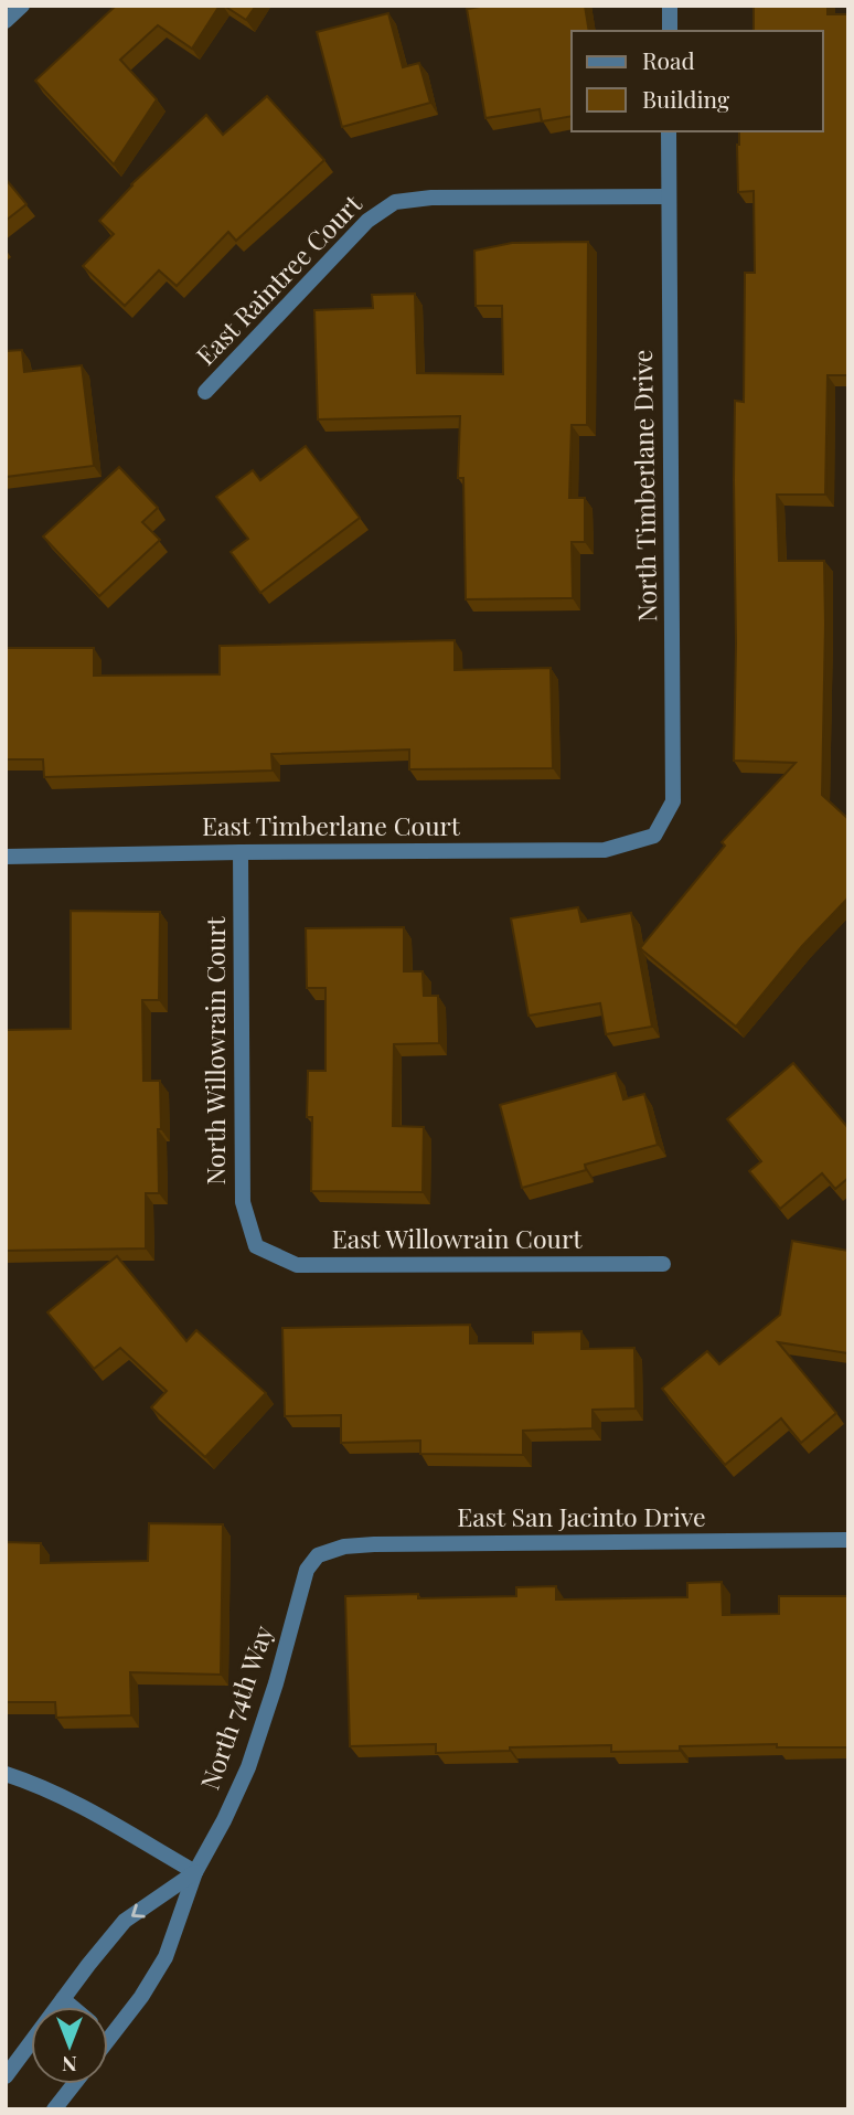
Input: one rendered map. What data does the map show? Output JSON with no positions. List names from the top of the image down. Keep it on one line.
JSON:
{"streets":{"street":["East Raintree Court","North Timberlane Drive","East Timberlane Court","North Willowrain Court","East Willowrain Court","East San Jacinto Drive","North 74th Way"]},"crossings":[["East Raintree Court","North Timberlane Drive"],["North Timberlane Drive","East Timberlane Court"],["East Timberlane Court","North Willowrain Court"],["North Willowrain Court","East Willowrain Court"],["East San Jacinto Drive","North 74th Way"]],"legend":["Road","Building"],"north":"bottom"}
